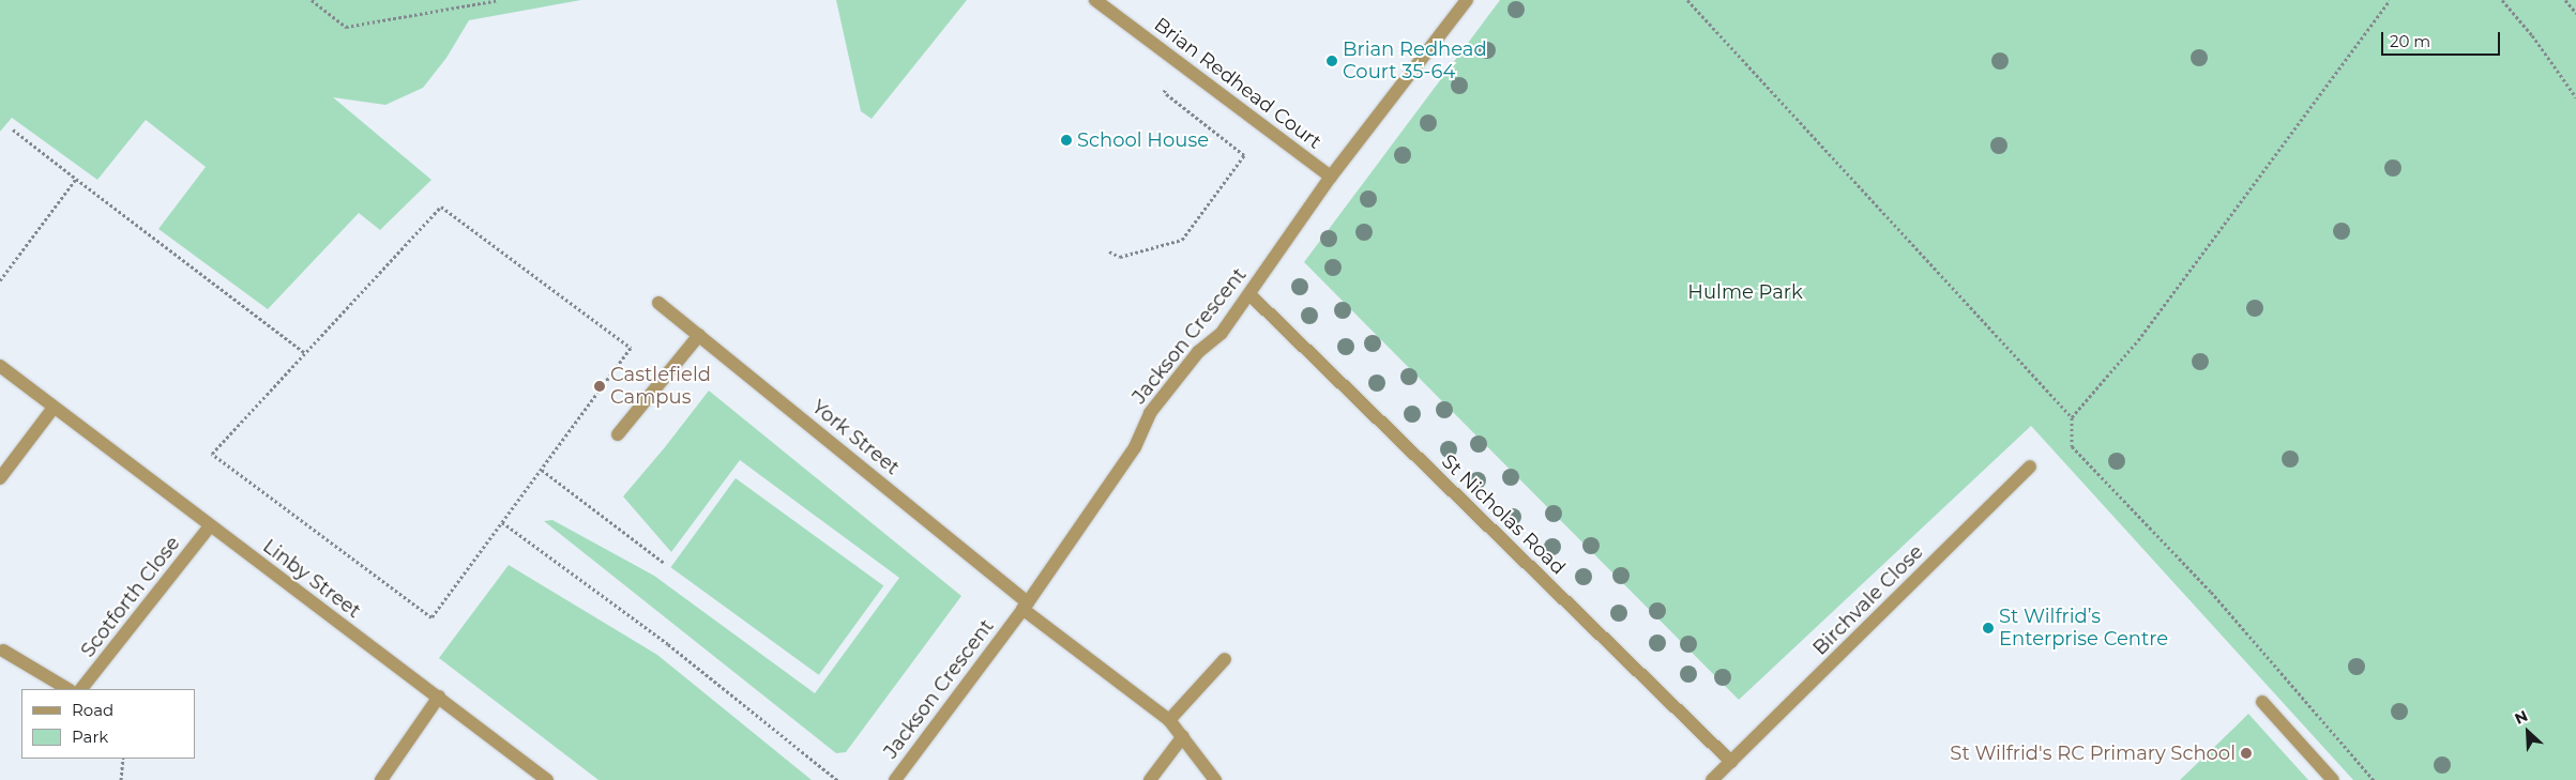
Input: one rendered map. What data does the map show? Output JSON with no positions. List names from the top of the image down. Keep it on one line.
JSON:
{"streets":{"street":["Brian Redhead Court","Jackson Crescent","York Street","St Nicholas Road","Linby Street","Scotforth Close","Birchvale Close"]},"crossings":[["Brian Redhead Court","Jackson Crescent"],["Jackson Crescent","York Street"],["Jackson Crescent","St Nicholas Road"],["St Nicholas Road","Birchvale Close"],["Linby Street","Scotforth Close"]],"parks":["Hulme Park"],"places":["Brian Redhead Court 35-64","School House","Castlefield Campus","St Wilfrid’s Enterprise Centre","St Wilfrid's RC Primary School"],"legend":["Road","Park"],"scale_bar":"20 m","north":"top left"}
